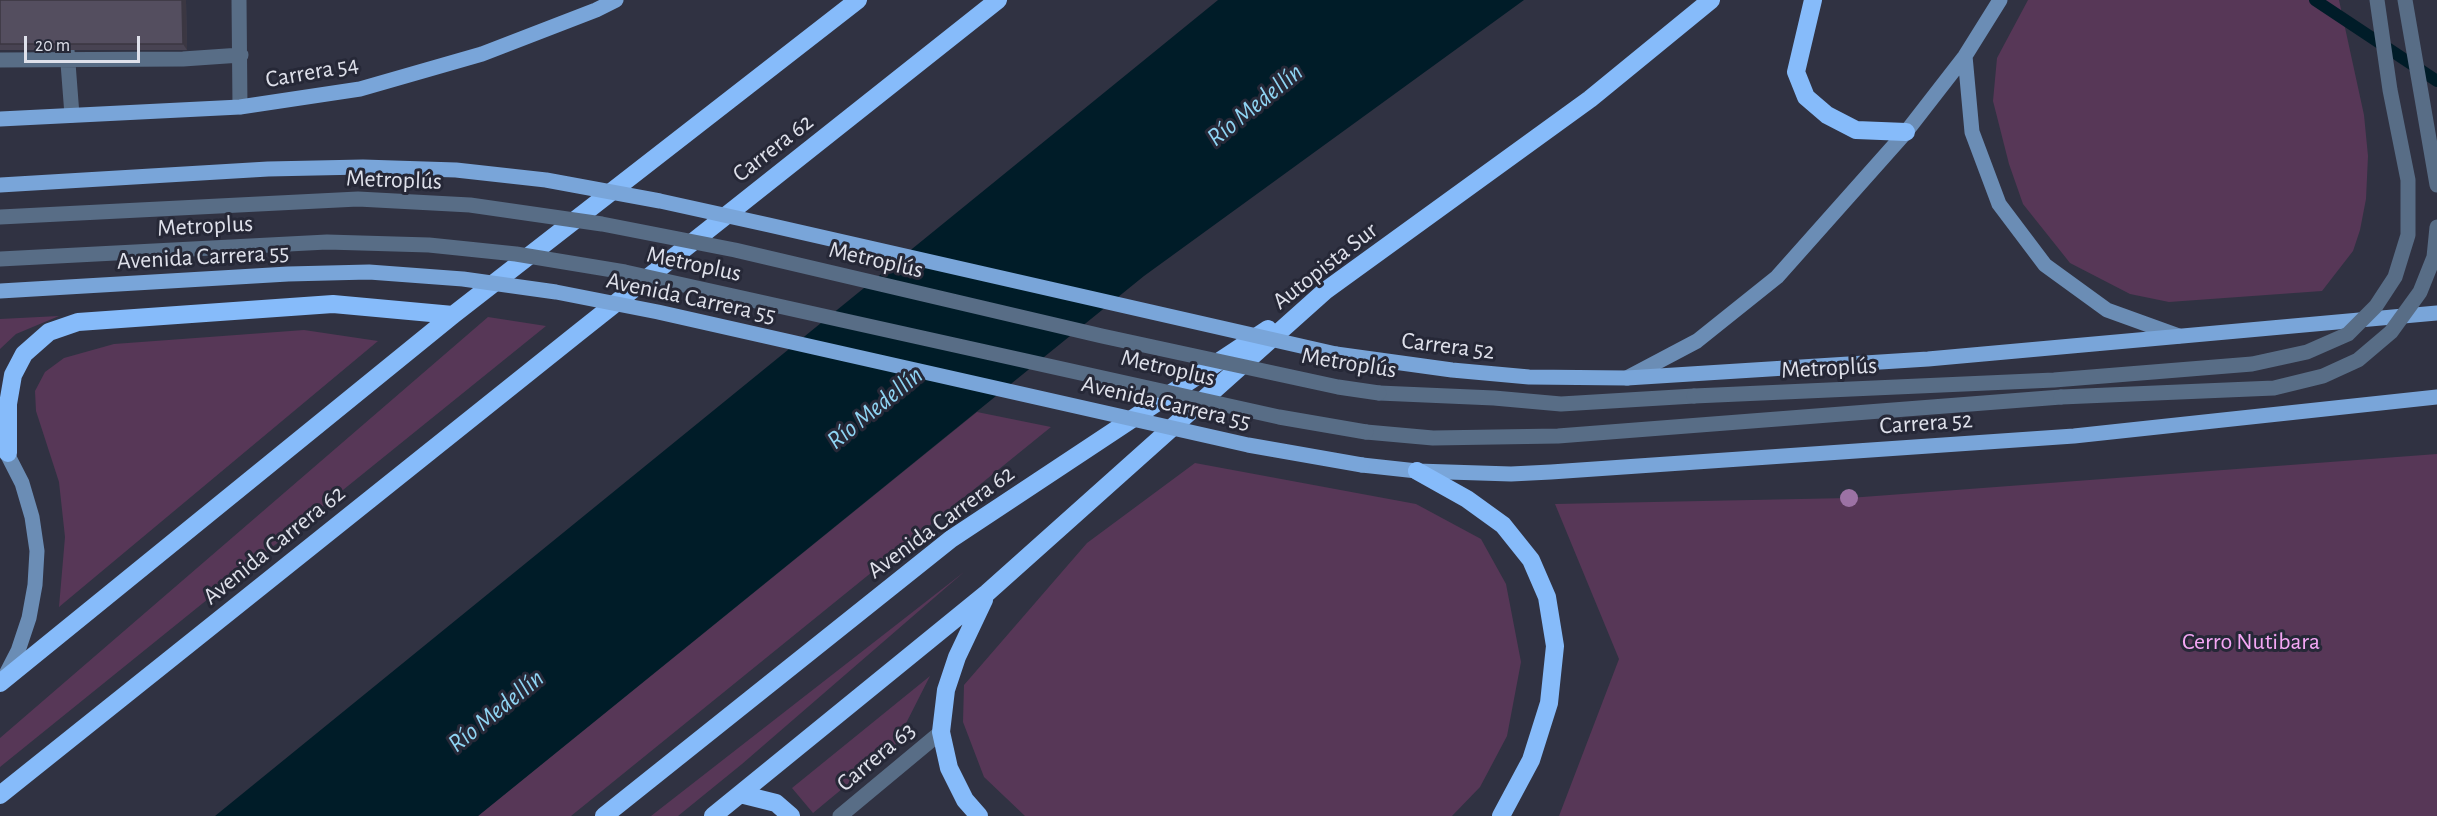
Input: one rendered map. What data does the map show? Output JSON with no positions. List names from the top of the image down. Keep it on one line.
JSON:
{"streets":{"highway":["Carrera 62","Autopista Sur","Avenida Carrera 62"],"main road":["Carrera 54","Avenida Carrera 55","Carrera 52"],"street":["Metroplús","Metroplus","Carrera 63"]},"crossings":[["Carrera 62","Avenida Carrera 62"],["Metroplús","Metroplus"],["Avenida Carrera 55","Carrera 52"],["Autopista Sur","Avenida Carrera 62"]],"water":["Río Medellín"],"parks":["Cerro Nutibara"],"scale_bar":"20 m"}
